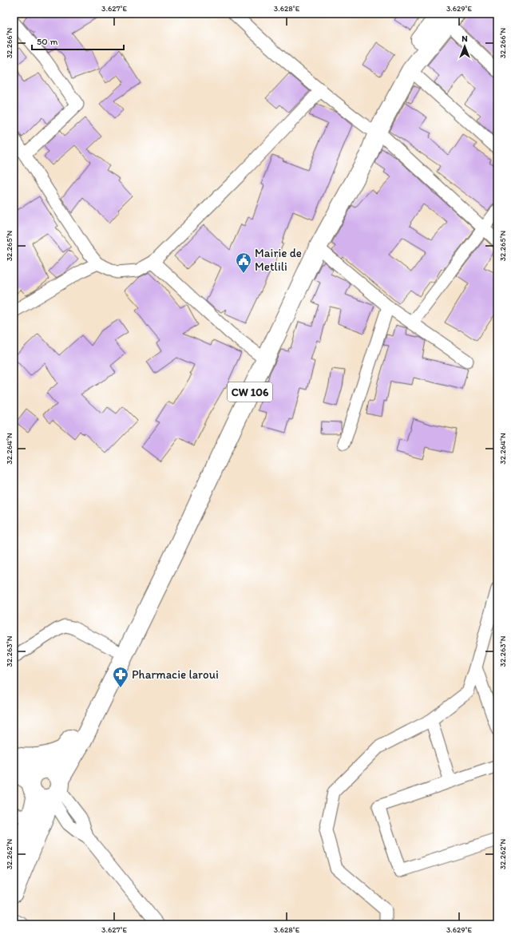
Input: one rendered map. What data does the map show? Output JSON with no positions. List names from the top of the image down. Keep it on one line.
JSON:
{"streets":{"main road":["CW 106"]},"places":{"public building":["Mairie de Metlili"],"pharmacy":["Pharmacie laroui"]},"scale_bar":"50 m","north":"top","coordinates":["3.627°E","3.628°E","3.629°E","32.266°N","32.265°N","32.264°N","32.263°N","32.262°N"]}
